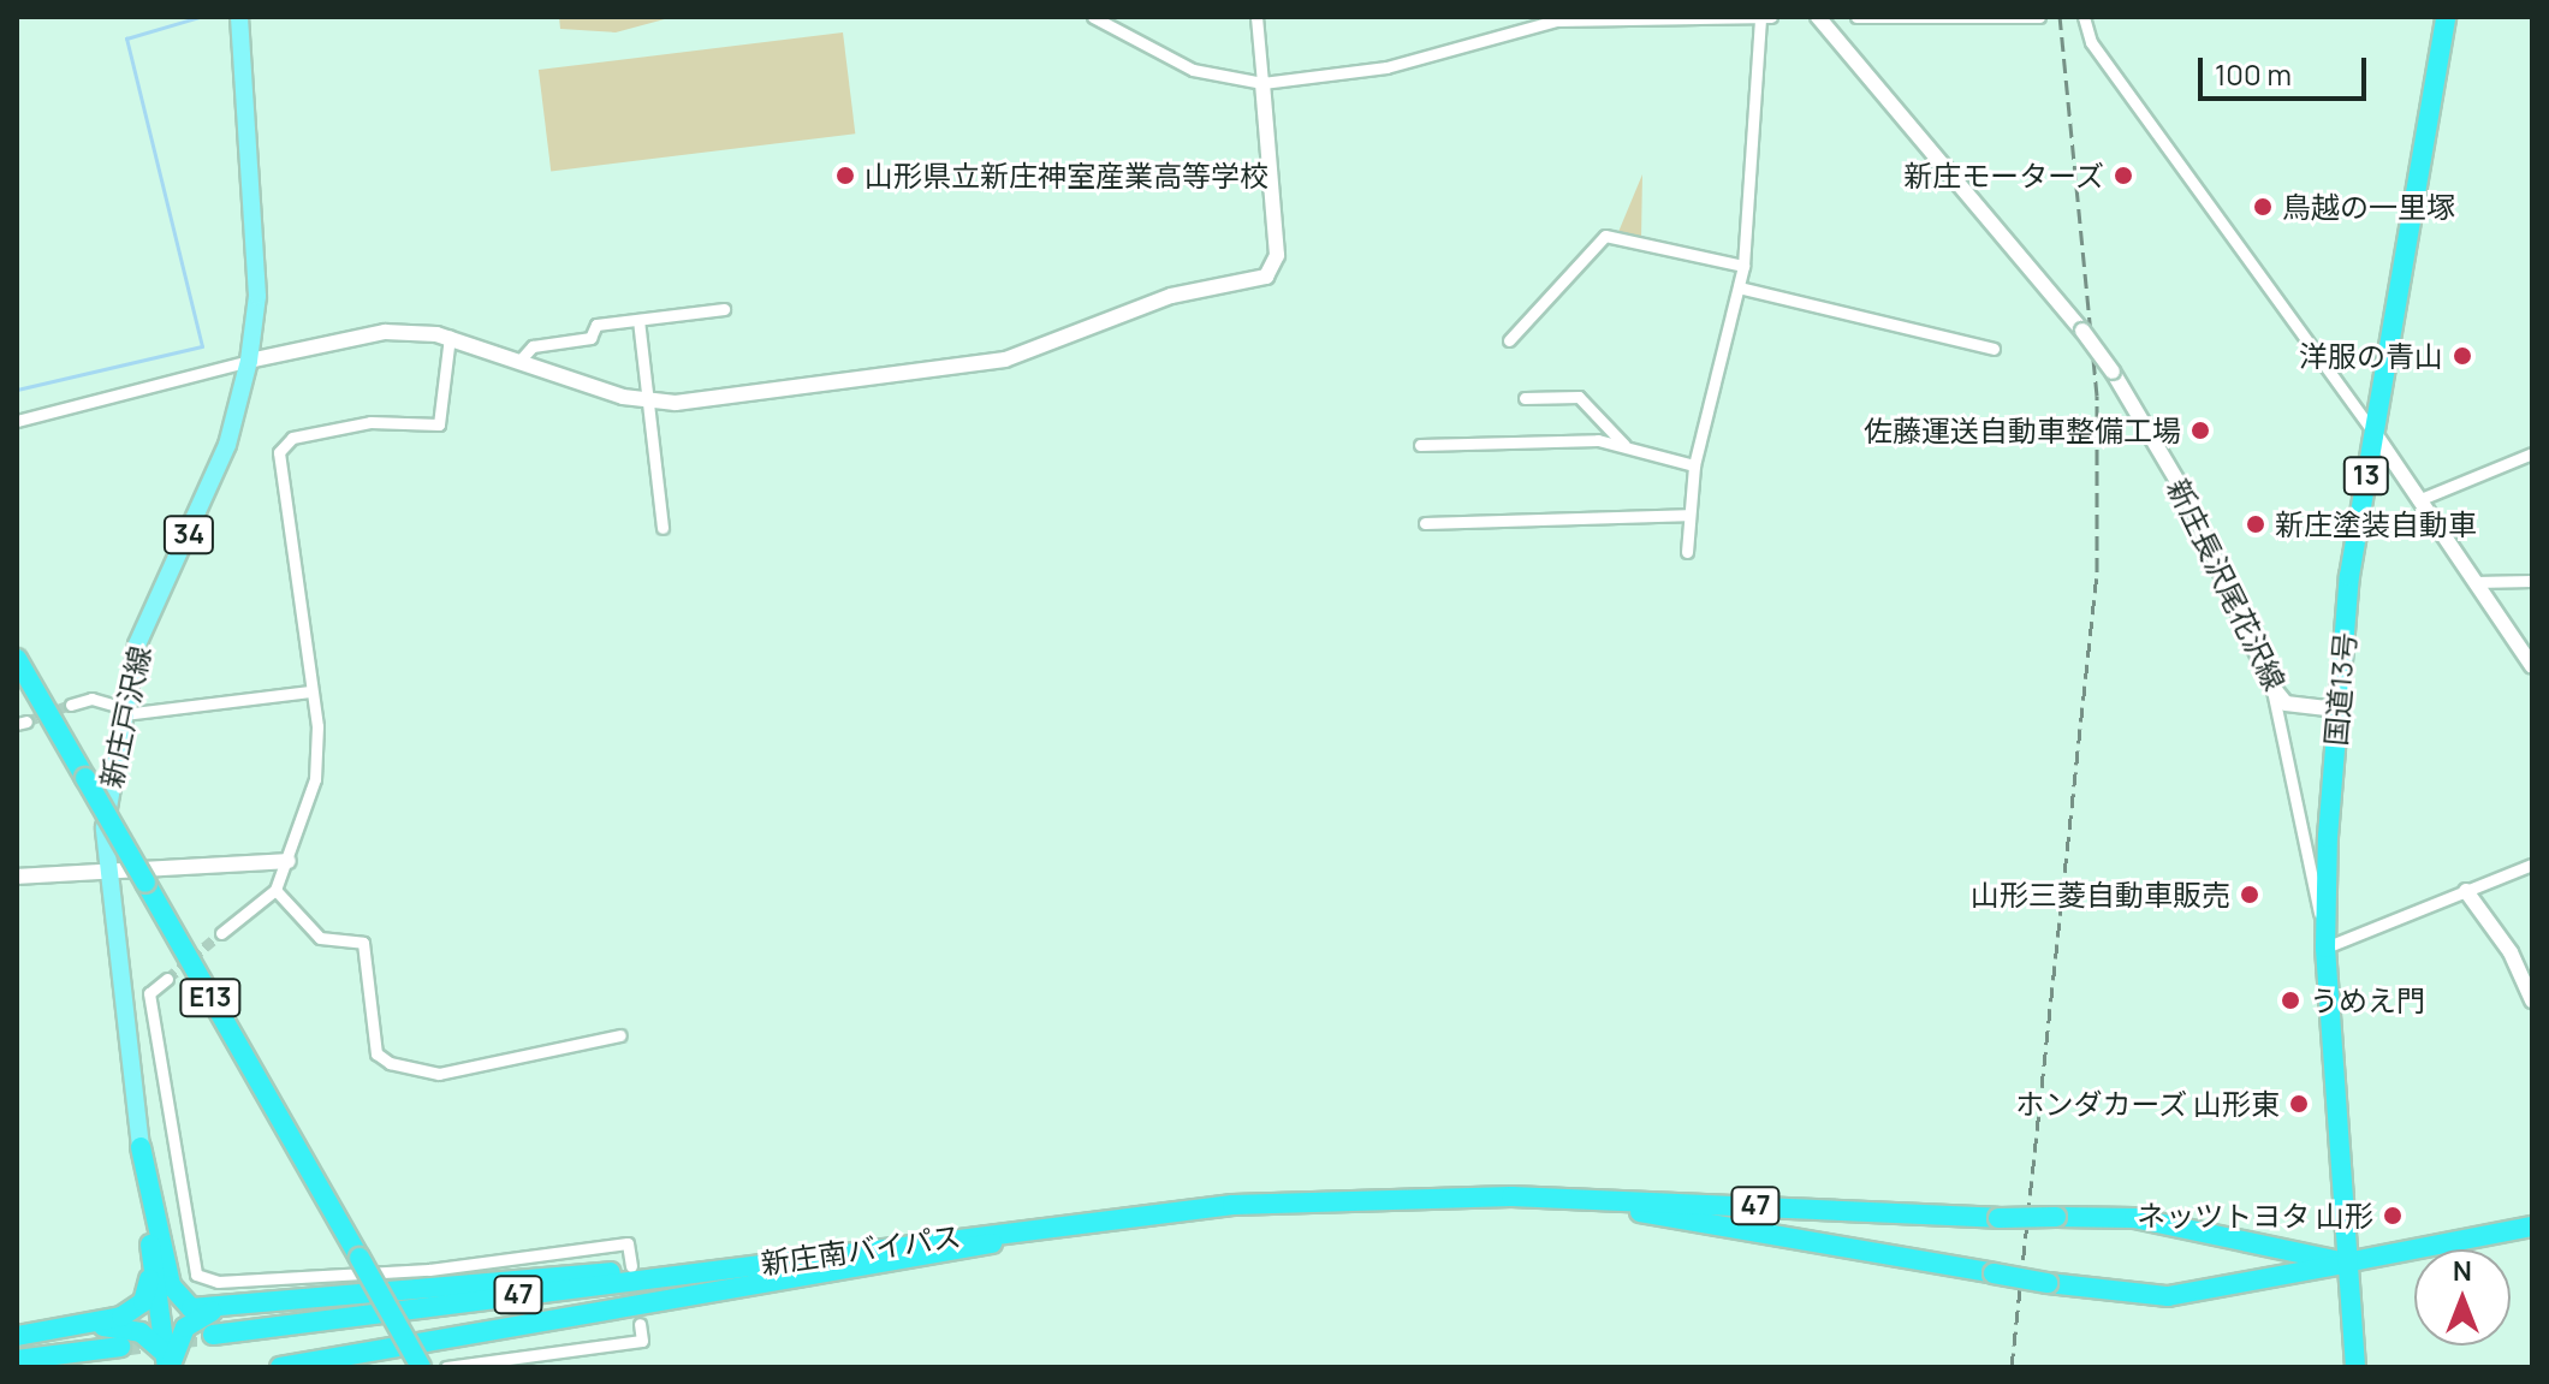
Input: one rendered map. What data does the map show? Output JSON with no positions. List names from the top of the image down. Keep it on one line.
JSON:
{"streets":{"highway":["13","34","国道13号","E13","47","新庄南バイパス"],"main road":["新庄戸沢線"],"street":["新庄長沢尾花沢線"]},"crossings":[["34","新庄戸沢線"],["新庄長沢尾花沢線","国道13号"],["国道13号","47"],["47","新庄南バイパス"]],"places":["山形県立新庄神室産業高等学校","新庄モーターズ","鳥越の一里塚","洋服の青山","佐藤運送自動車整備工場","新庄塗装自動車","山形三菱自動車販売","うめえ門","ホンダカーズ 山形東","ネッツトヨタ 山形"],"scale_bar":"100 m","north":"top"}
